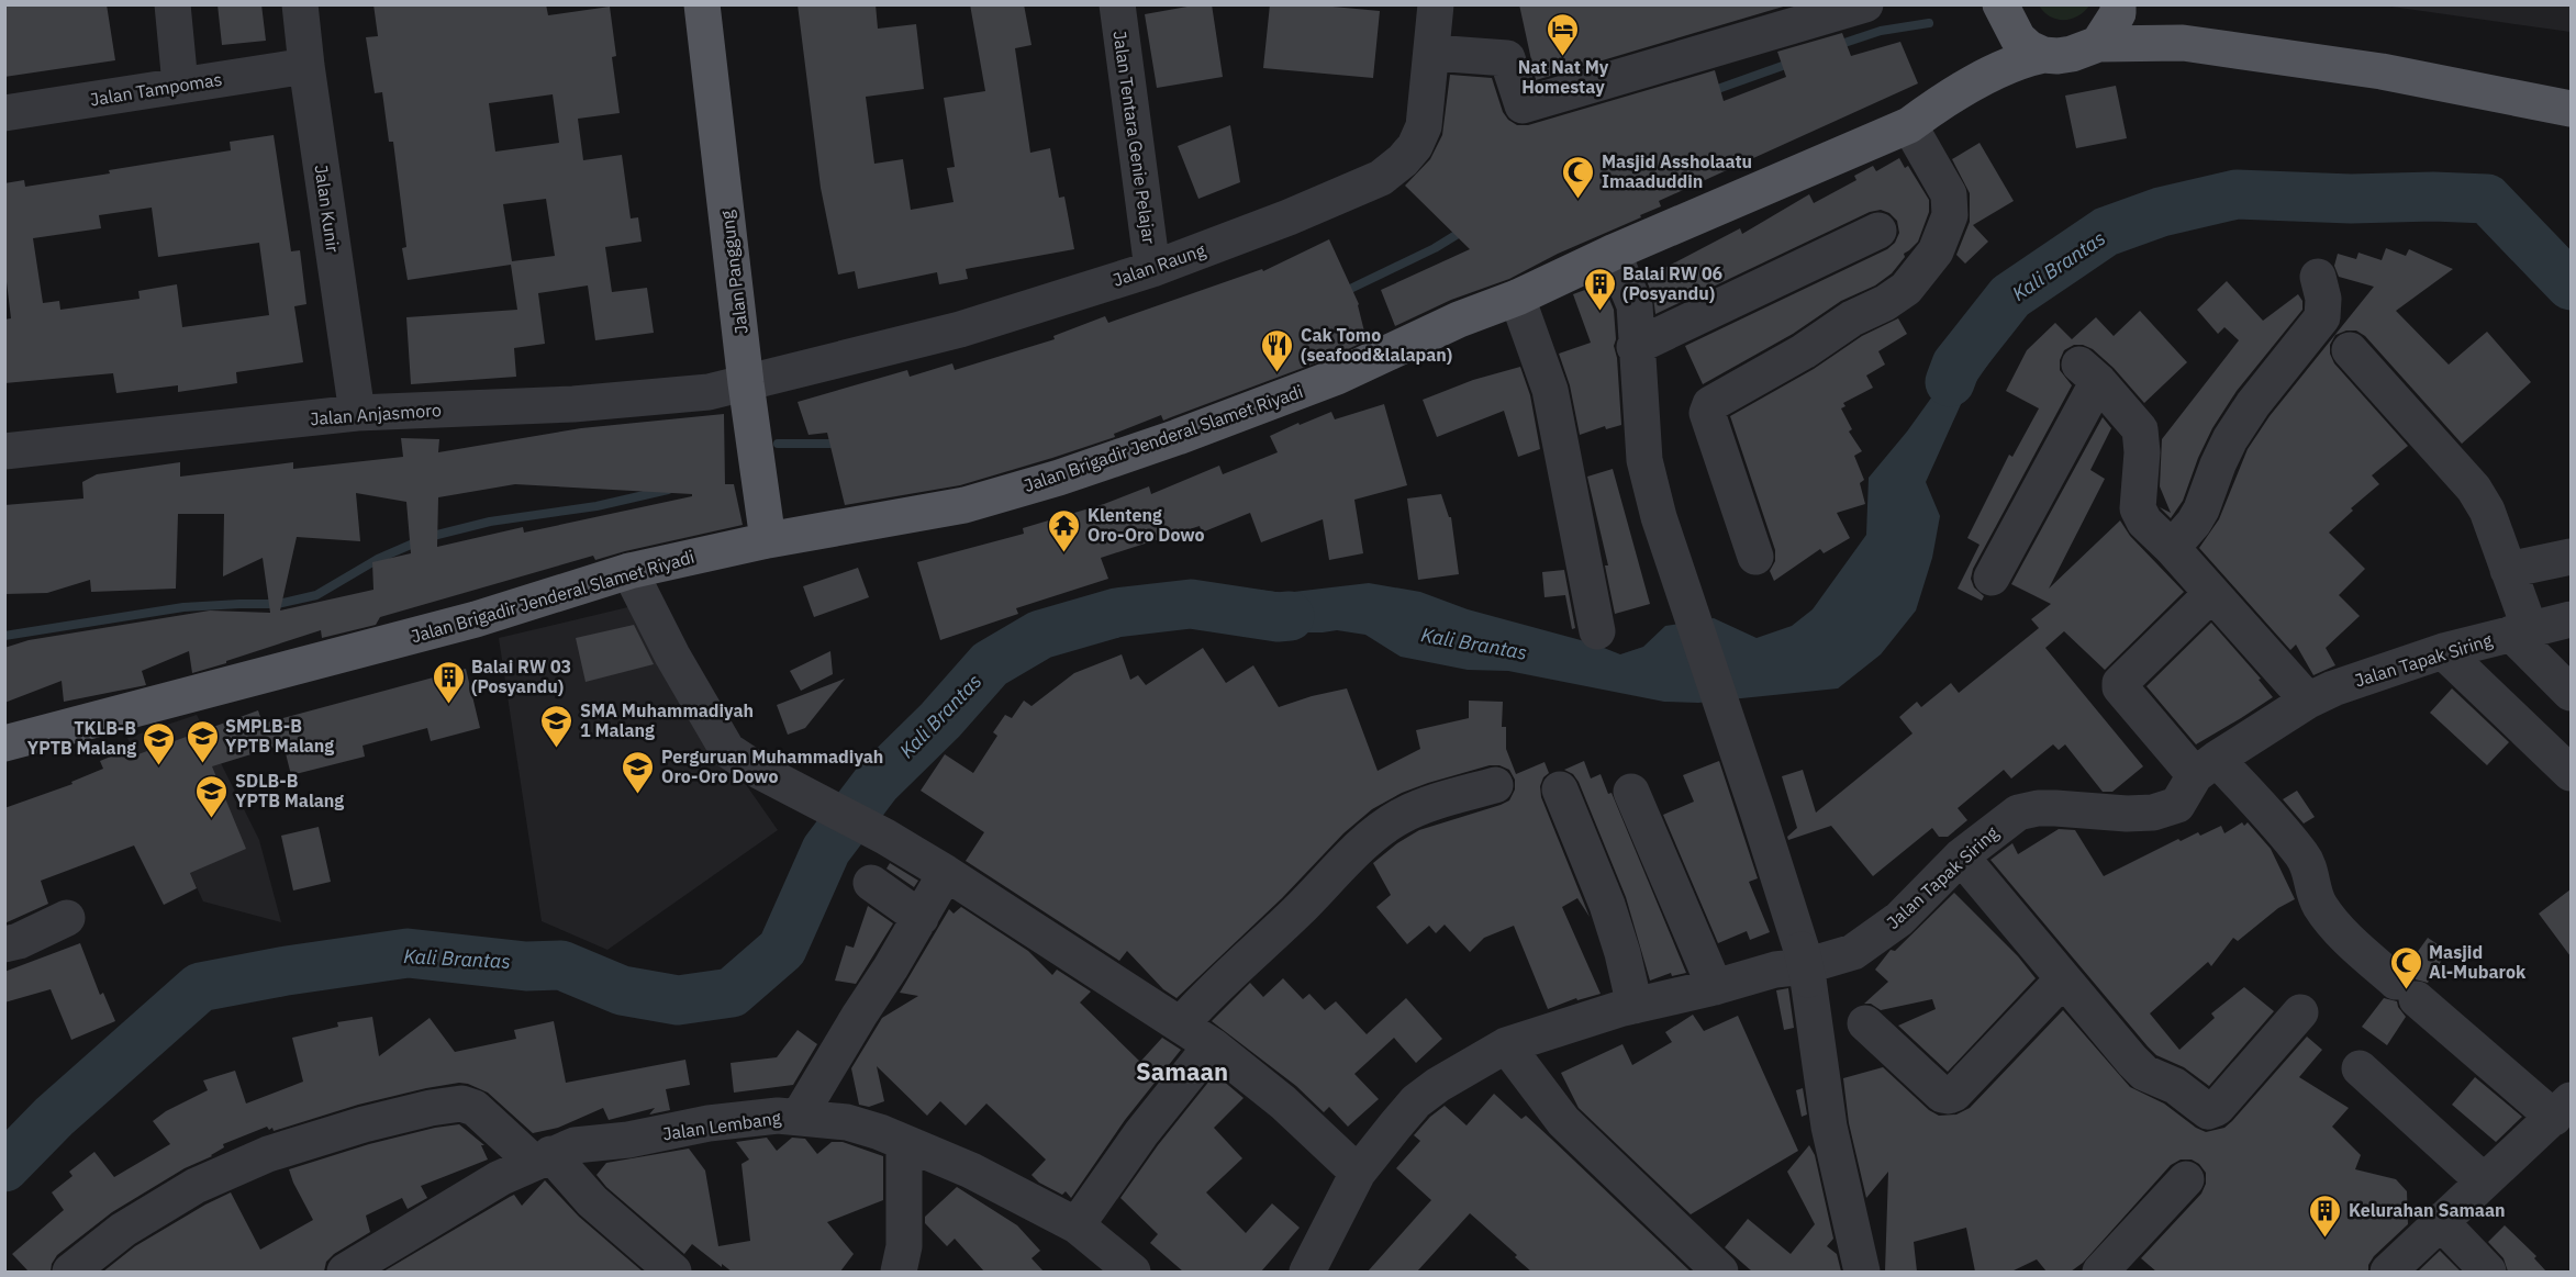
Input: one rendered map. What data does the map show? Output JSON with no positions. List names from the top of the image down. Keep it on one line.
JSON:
{"streets":{"main road":["Jalan Panggung","Jalan Brigadir Jenderal Slamet Riyadi"],"street":["Jalan Tampomas","Jalan Tentara Genie Pelajar","Jalan Kunir","Jalan Raung","Jalan Anjasmoro","Jalan Tapak Siring","Jalan Lembang"]},"crossings":[["Jalan Tampomas","Jalan Kunir"],["Jalan Tentara Genie Pelajar","Jalan Raung"],["Jalan Kunir","Jalan Anjasmoro"],["Jalan Raung","Jalan Panggung"],["Jalan Raung","Jalan Anjasmoro"],["Jalan Panggung","Jalan Anjasmoro"],["Jalan Panggung","Jalan Brigadir Jenderal Slamet Riyadi"]],"districts":["Samaan"],"water":["Kali Brantas"],"places":{"hotel":["Nat Nat My Homestay"],"mosque":["Masjid Assholaatu Imaaduddin","Masjid Al-Mubarok"],"building":["Balai RW 06 (Posyandu)","Balai RW 03 (Posyandu)","Kelurahan Samaan"],"restaurant":["Cak Tomo (seafood&lalapan)"],"temple":["Klenteng Oro-Oro Dowo"],"school or university":["SMA Muhammadiyah 1 Malang","SMPLB-B YPTB Malang","TKLB-B YPTB Malang","Perguruan Muhammadiyah Oro-Oro Dowo","SDLB-B YPTB Malang"]}}
